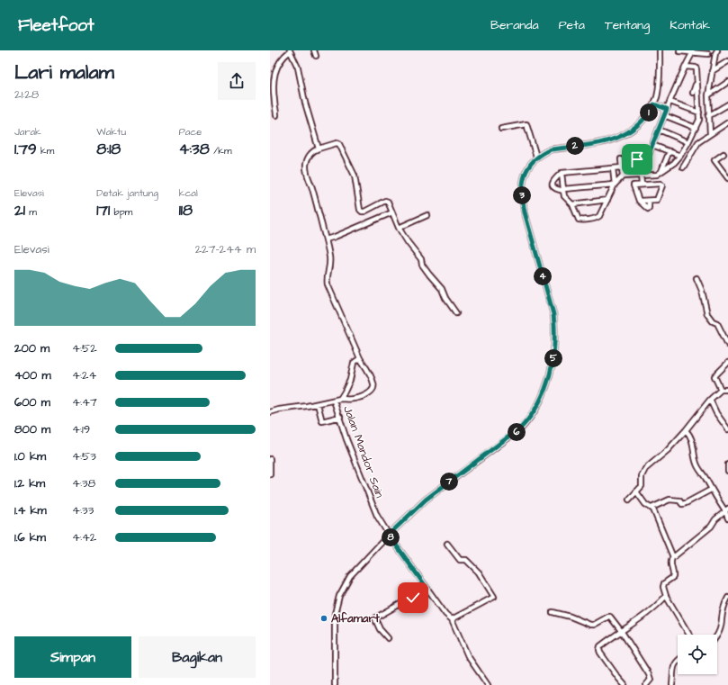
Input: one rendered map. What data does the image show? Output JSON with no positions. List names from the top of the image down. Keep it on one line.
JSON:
{"streets":{"street":["Jalan Mandor Sain"]},"places":["Alfamart"],"page":{"header":"Fleetfoot","nav":["Beranda","Peta","Tentang","Kontak"],"heading":["Lari malam","21:28"],"pins":["1","2","3","4","5","6","7","8"],"stats":[["Jarak","1.79 km"],["Waktu","8:18"],["Pace","4:38 /km"],["Elevasi","21 m"],["Detak jantung","171 bpm"],["kcal","118"]],"chart":["Elevasi","227–244 m"],"list":[{"name":"200 m","note":"4:52"},{"name":"400 m","note":"4:24"},{"name":"600 m","note":"4:47"},{"name":"800 m","note":"4:19"},{"name":"1.0 km","note":"4:53"},{"name":"1.2 km","note":"4:38"},{"name":"1.4 km","note":"4:33"},{"name":"1.6 km","note":"4:42"}],"buttons":["Simpan","Bagikan"]}}
